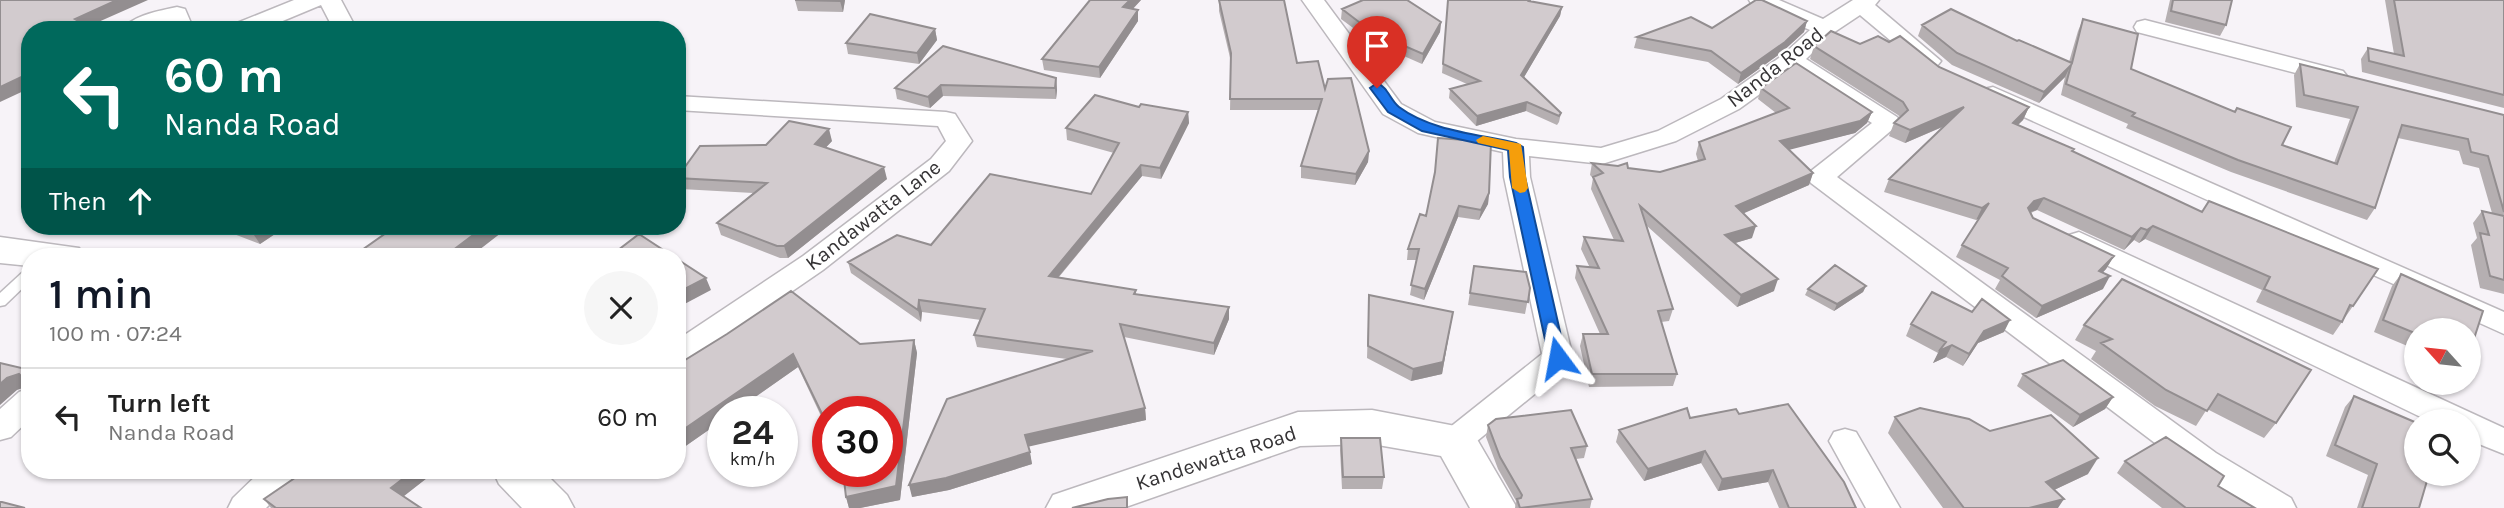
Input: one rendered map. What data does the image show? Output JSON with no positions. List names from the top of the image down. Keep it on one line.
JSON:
{"streets":{"street":["Nanda Road","Kandawatta Lane","Kandewatta Road"]},"north":"top left","page":{"turn":["60 m","Nanda Road"],"then":"Then","heading":["1 min","100 m · 07:24"],"list":[{"name":"Turn left","note":"Nanda Road","value":"60 m"}],"speed":"24 km/h","limit":"30"}}
